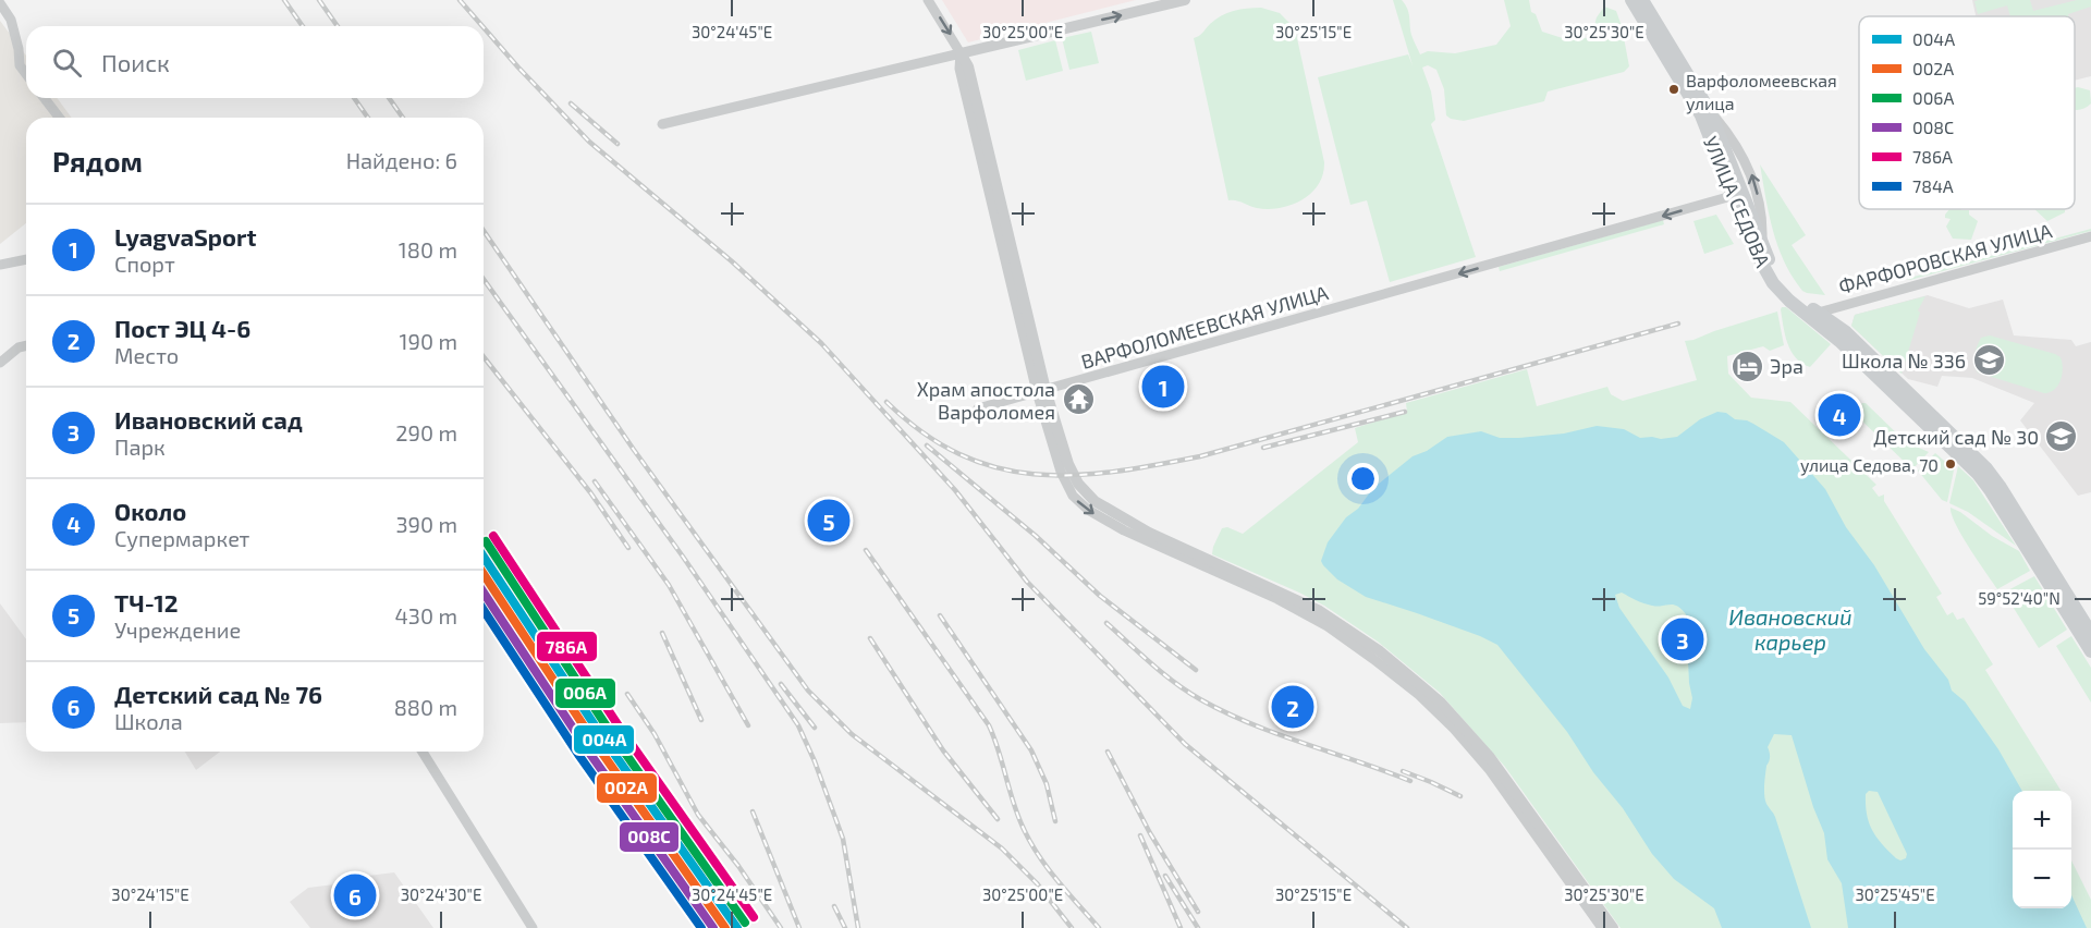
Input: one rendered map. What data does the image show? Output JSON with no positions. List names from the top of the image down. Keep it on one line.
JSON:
{"streets":{"main road":["УЛИЦА СЕДОВА"],"street":["ФАРФОРОВСКАЯ УЛИЦА","ВАРФОЛОМЕЕВСКАЯ УЛИЦА"]},"crossings":[["УЛИЦА СЕДОВА","ФАРФОРОВСКАЯ УЛИЦА"],["УЛИЦА СЕДОВА","ВАРФОЛОМЕЕВСКАЯ УЛИЦА"]],"one_way":["ВАРФОЛОМЕЕВСКАЯ УЛИЦА"],"water":["Ивановский карьер"],"places":{"other":["Варфоломеевская улица","улица Седова, 70"],"school or university":["Школа № 336","Детский сад № 30"],"hotel":["Эра"],"temple":["Храм апостола Варфоломея"]},"lines":["transit line 786А","transit line 006А","transit line 004А","transit line 002А","transit line 008С","transit line 784А"],"legend":["004А","002А","006А","008С","786А","784А"],"page":{"search":"Поиск","heading":["Рядом","Найдено: 6"],"list":[{"mark":"1","name":"LyagvaSport","note":"Спорт","value":"180 m"},{"mark":"2","name":"Пост ЭЦ 4-6","note":"Место","value":"190 m"},{"mark":"3","name":"Ивановский сад","note":"Парк","value":"290 m"},{"mark":"4","name":"Около","note":"Супермаркет","value":"390 m"},{"mark":"5","name":"ТЧ-12","note":"Учреждение","value":"430 m"},{"mark":"6","name":"Детский сад № 76","note":"Школа","value":"880 m"}],"pins":["1","4","5","3","2","6"],"map_buttons":["+","−"]},"coordinates":["30°24'45\"E","30°25'00\"E","30°25'15\"E","30°25'30\"E","59°52'40\"N","30°24'15\"E","30°24'30\"E","30°25'45\"E"]}
